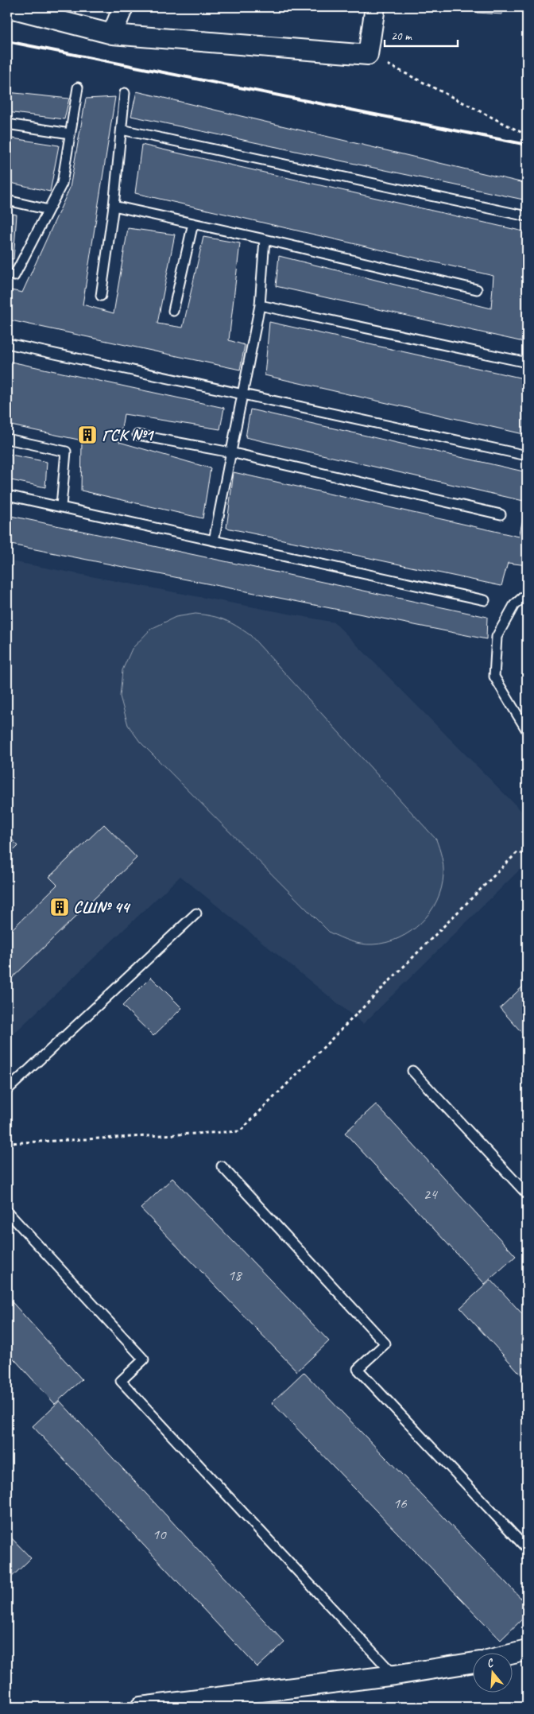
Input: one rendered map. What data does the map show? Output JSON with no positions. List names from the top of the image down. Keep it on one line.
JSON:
{"places":{"building":["ГСК №1","СШ№ 44"]},"house_numbers":["24","18","16","10"],"scale_bar":"20 m","north":"top"}
